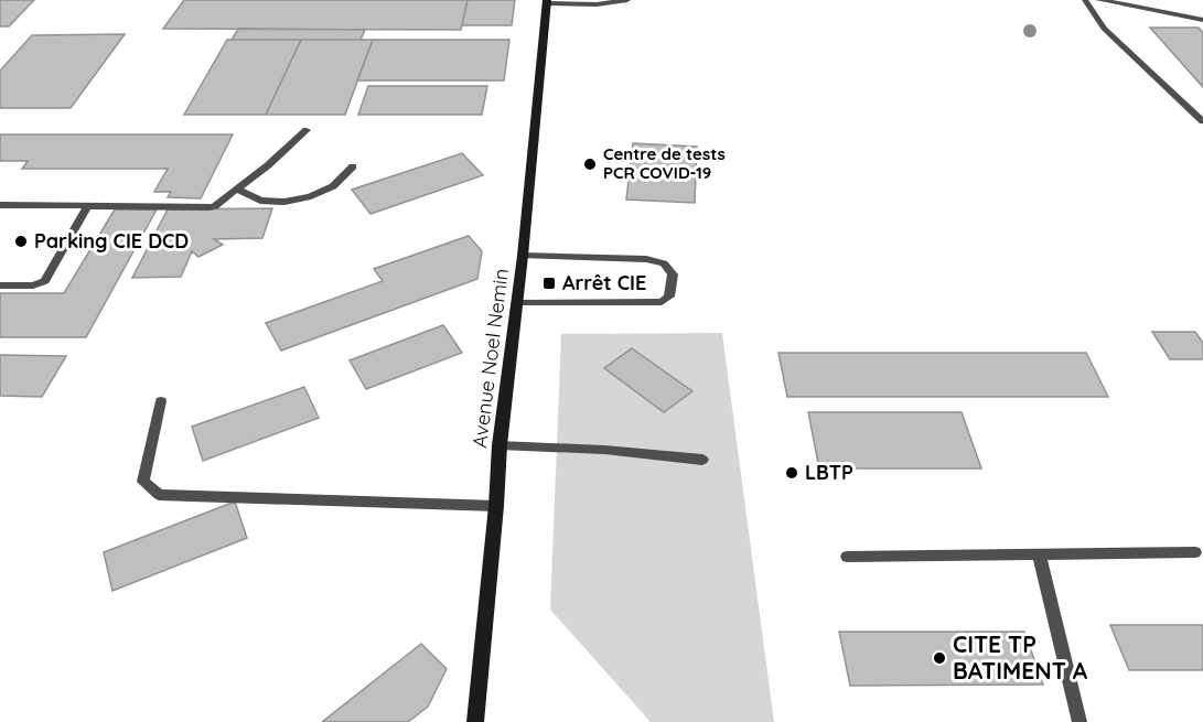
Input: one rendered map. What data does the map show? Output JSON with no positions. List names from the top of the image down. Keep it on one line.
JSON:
{"streets":{"street":["Avenue Noel Nemin"]},"places":{"other":["Centre de tests PCR COVID-19","Parking CIE DCD","LBTP","CITE TP BATIMENT A"],"transit":["Arrêt CIE"]}}
